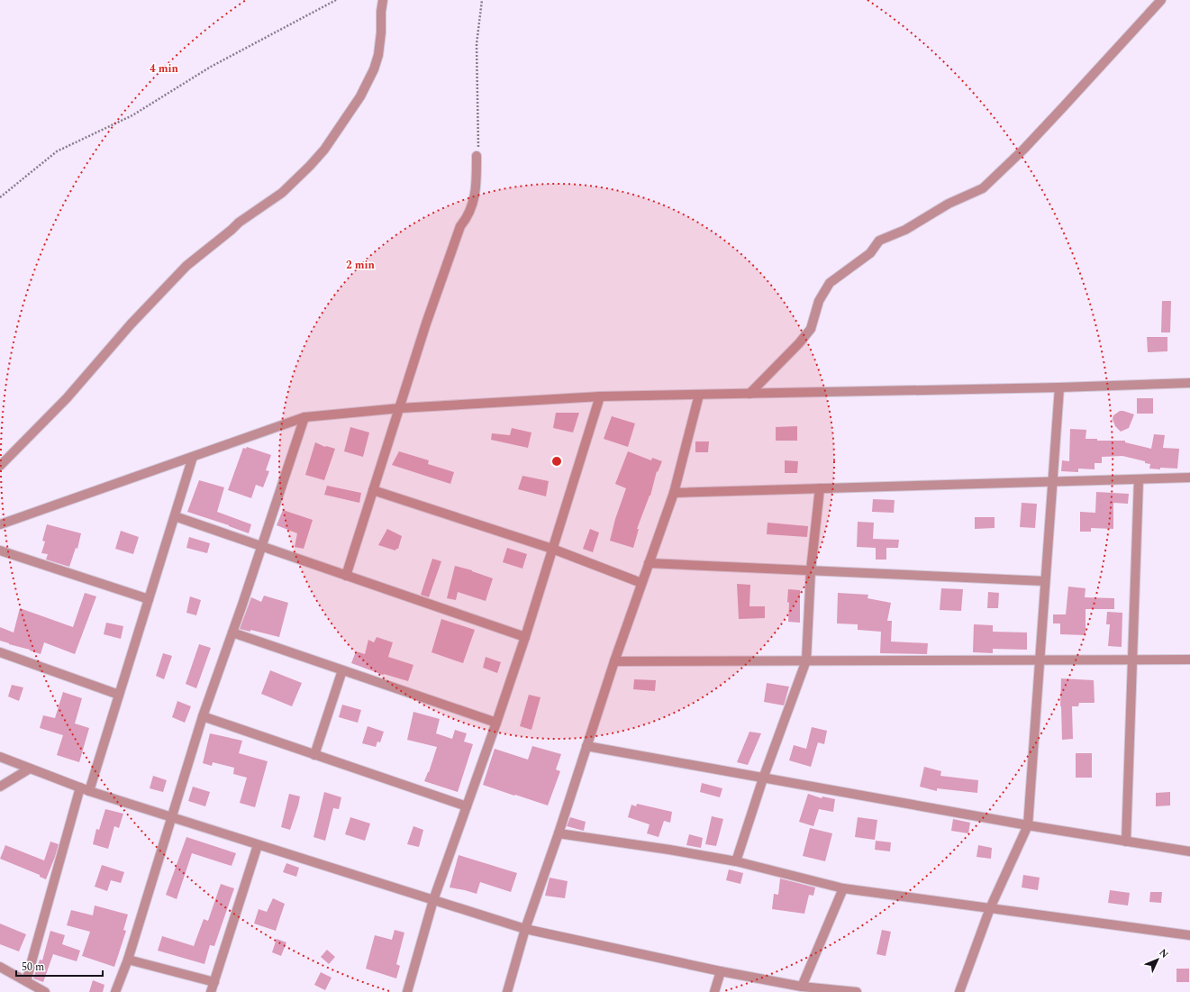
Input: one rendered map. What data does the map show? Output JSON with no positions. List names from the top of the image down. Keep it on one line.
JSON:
{"scale_bar":"50 m","north":"top right","rings":["4 min","2 min"]}
